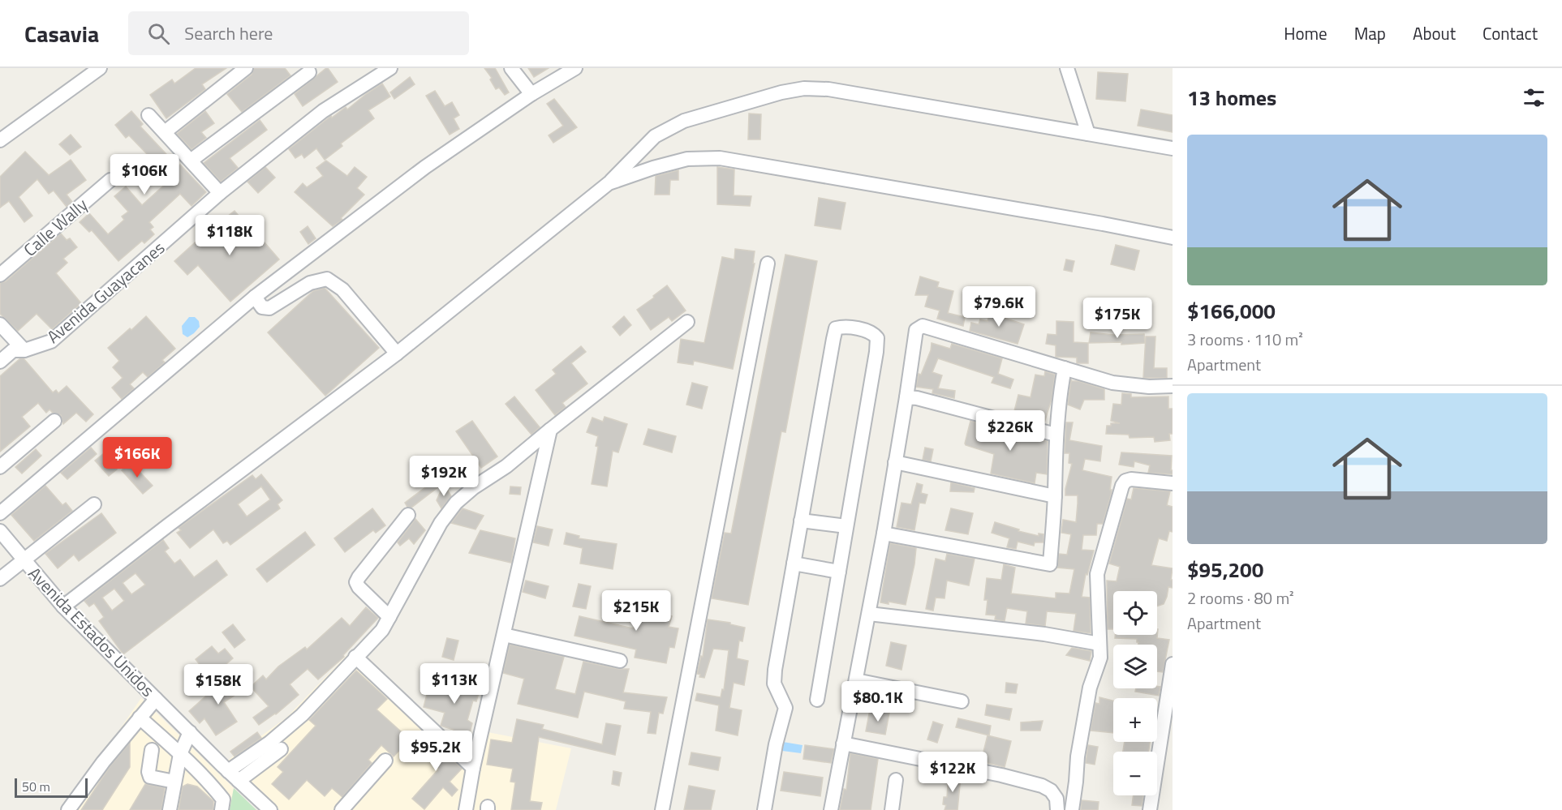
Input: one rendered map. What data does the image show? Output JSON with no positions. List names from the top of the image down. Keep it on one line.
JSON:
{"streets":{"street":["Calle Wally","Avenida Guayacanes","Avenida Estados Unidos"]},"scale_bar":"50 m","page":{"header":"Casavia","search":"Search here","nav":["Home","Map","About","Contact"],"heading":"13 homes","list":[{"name":"$166,000","note":"3 rooms · 110 m² · Apartment"},{"name":"$95,200","note":"2 rooms · 80 m² · Apartment"}],"price":["$106K","$118K","$79.6K","$175K","$226K","$166K","$192K","$215K","$113K","$158K","$80.1K","$95.2K","$122K"],"map_buttons":["+","−"],"scale":"50 m"}}
